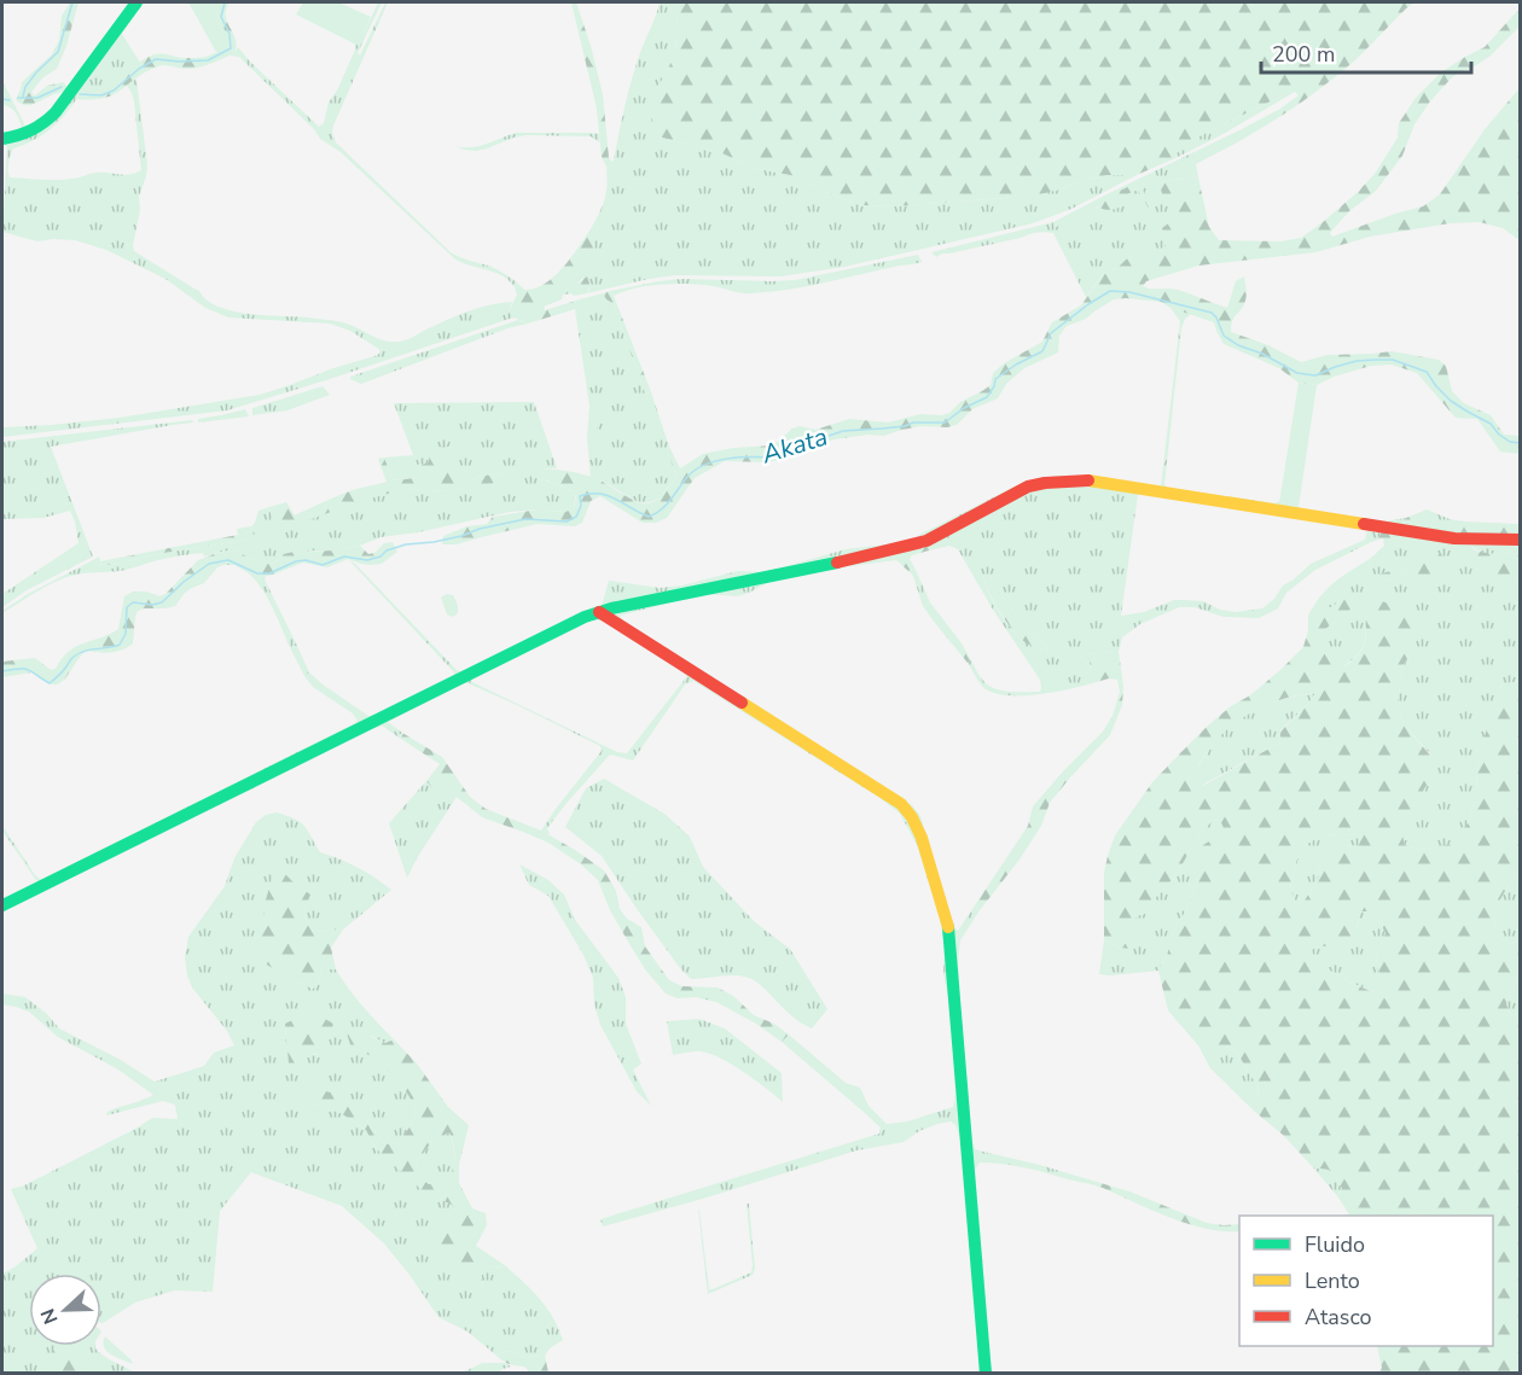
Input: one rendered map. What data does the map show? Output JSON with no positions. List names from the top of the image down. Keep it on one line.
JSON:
{"water":["Akata"],"legend":["Fluido","Lento","Atasco"],"scale_bar":"200 m","north":"left"}
